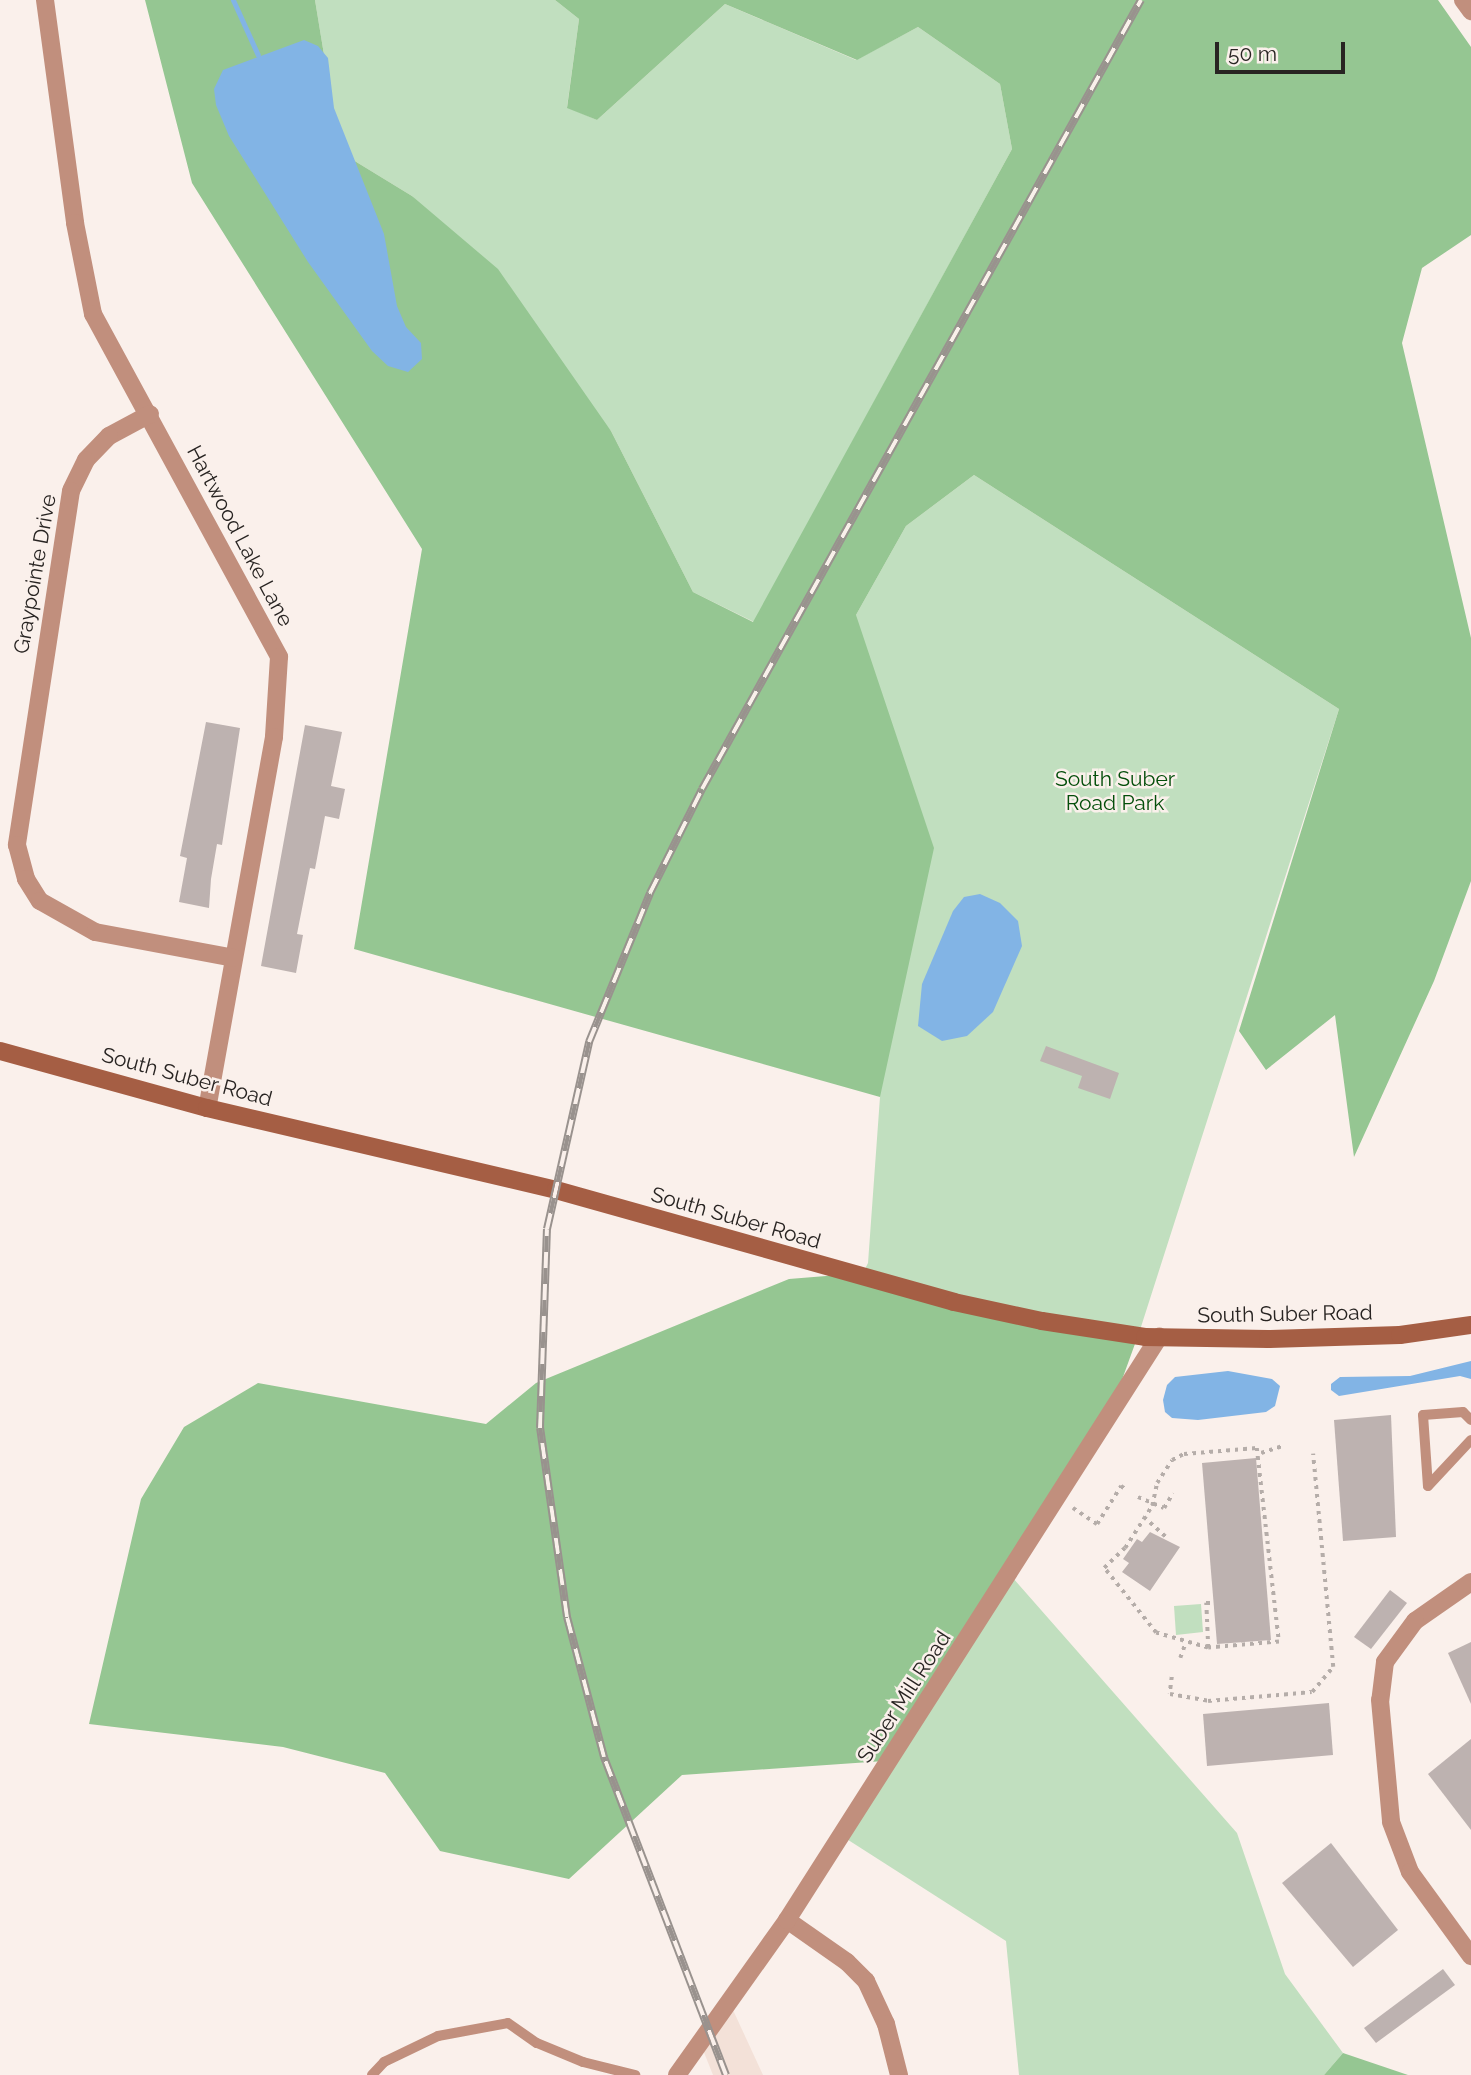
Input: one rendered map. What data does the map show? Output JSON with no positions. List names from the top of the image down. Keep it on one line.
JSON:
{"streets":{"street":["Hartwood Lake Lane","Graypointe Drive","South Suber Road","Suber Mill Road"]},"crossings":[["Hartwood Lake Lane","Graypointe Drive"],["Hartwood Lake Lane","South Suber Road"],["South Suber Road","Suber Mill Road"]],"parks":["South Suber Road Park"],"scale_bar":"50 m"}
